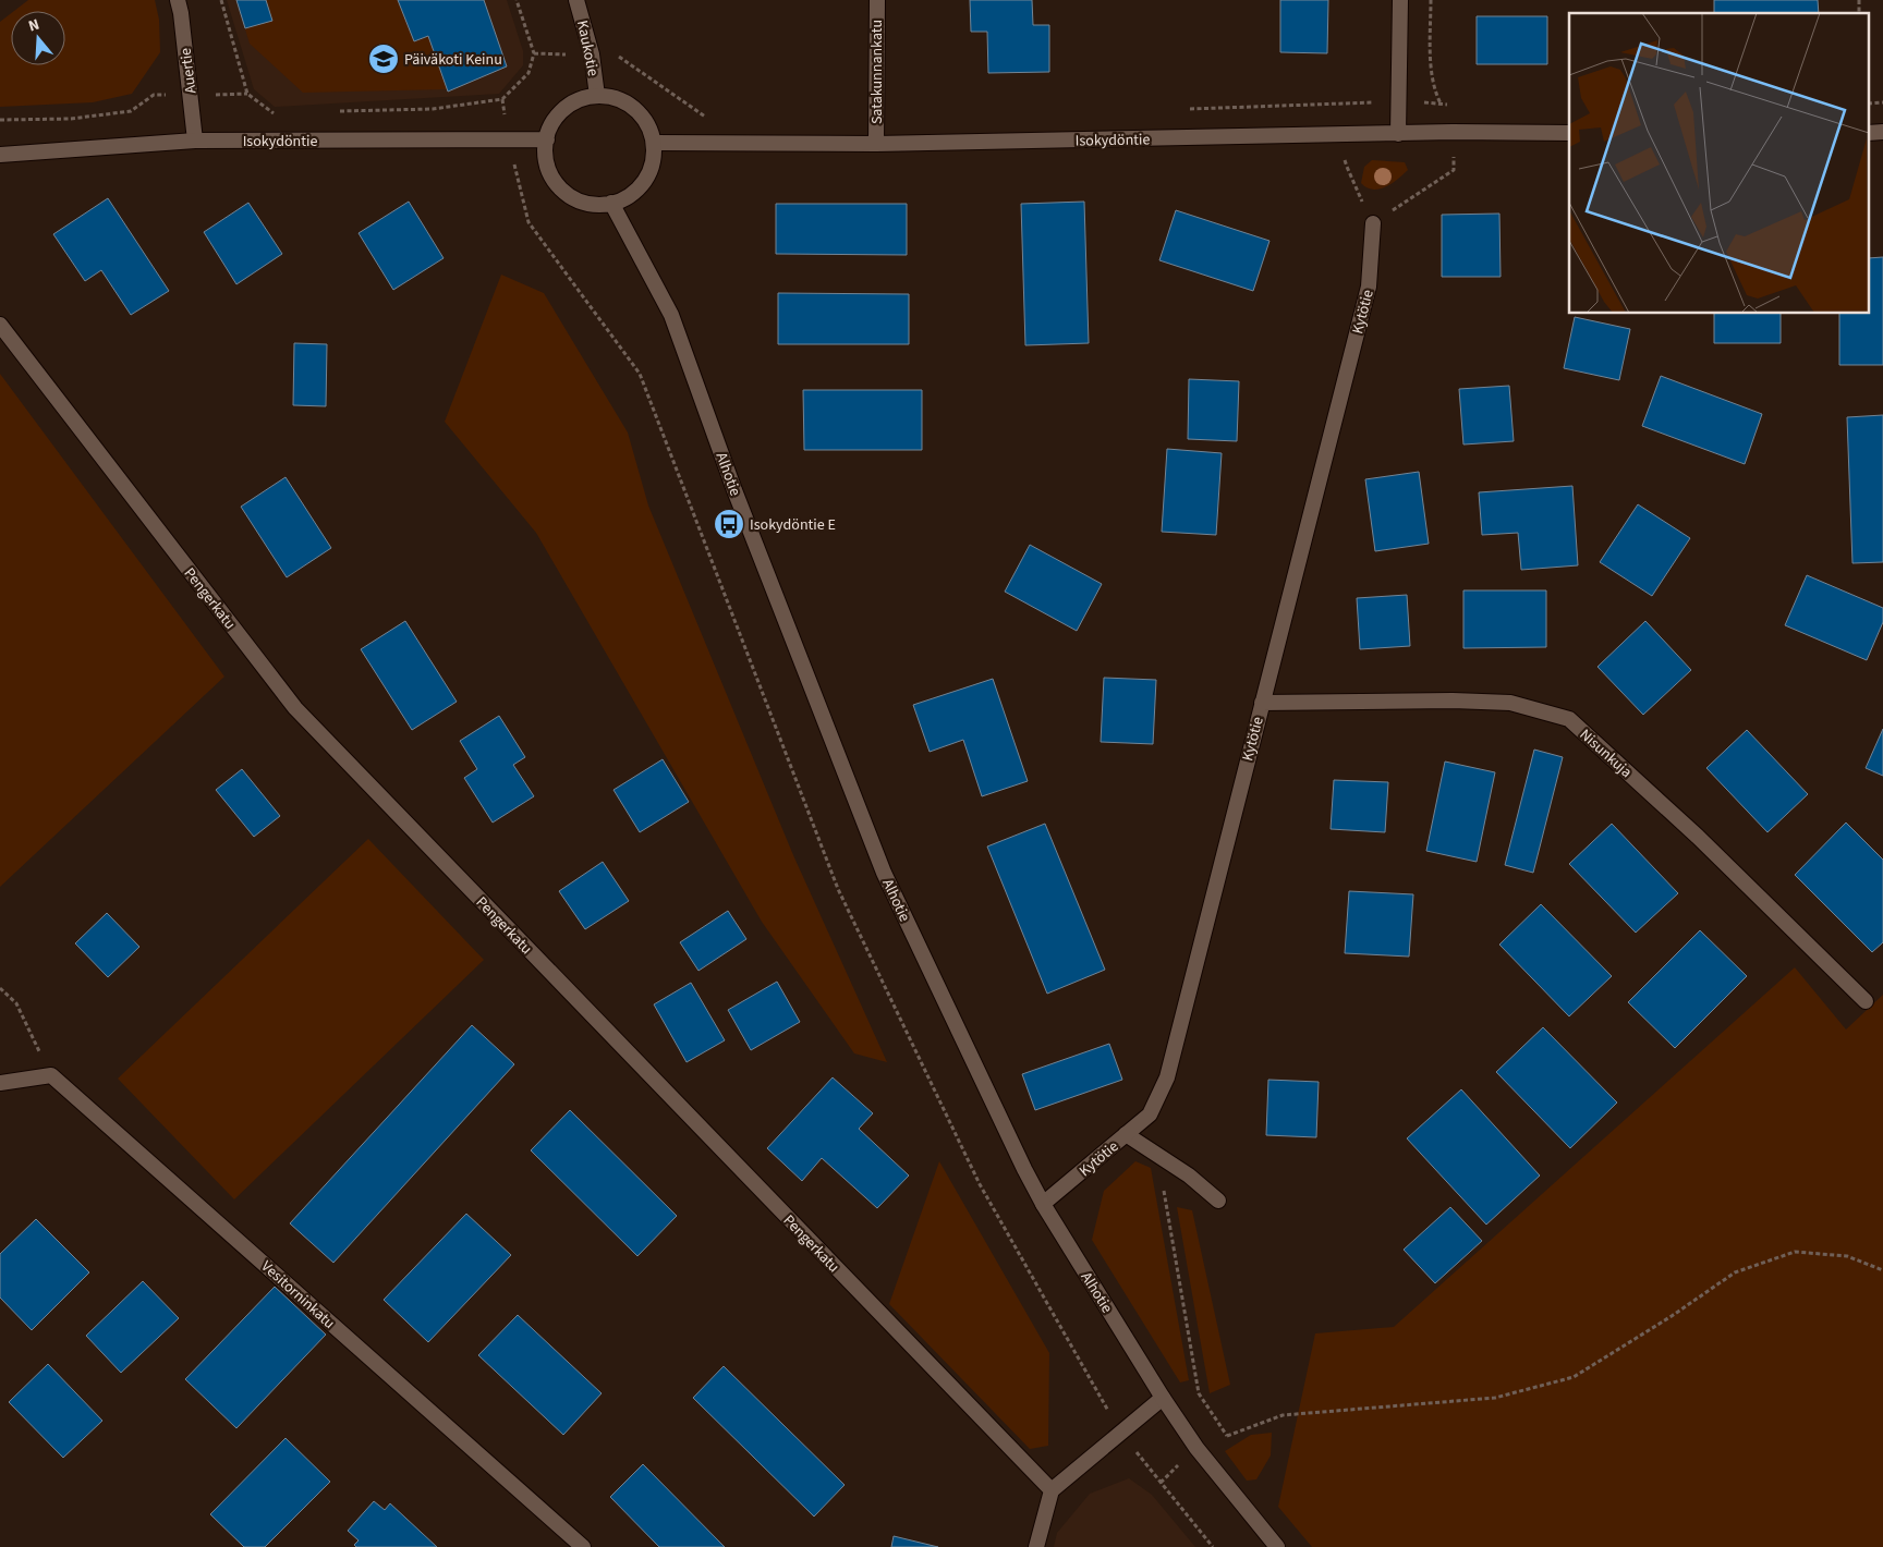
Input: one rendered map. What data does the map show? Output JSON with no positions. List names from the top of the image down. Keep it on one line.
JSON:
{"streets":{"street":["Kaukotie","Auertie","Satakunnankatu","Isokydöntie","Kytötie","Alhotie","Pengerkatu","Nisunkuja","Vesitorninkatu"]},"crossings":[["Kaukotie","Isokydöntie"],["Kaukotie","Alhotie"],["Auertie","Isokydöntie"],["Satakunnankatu","Isokydöntie"],["Isokydöntie","Alhotie"],["Kytötie","Alhotie"],["Kytötie","Nisunkuja"]],"places":{"school or university":["Päiväkoti Keinu"],"bus stop":["Isokydöntie E"]},"north":"top"}
